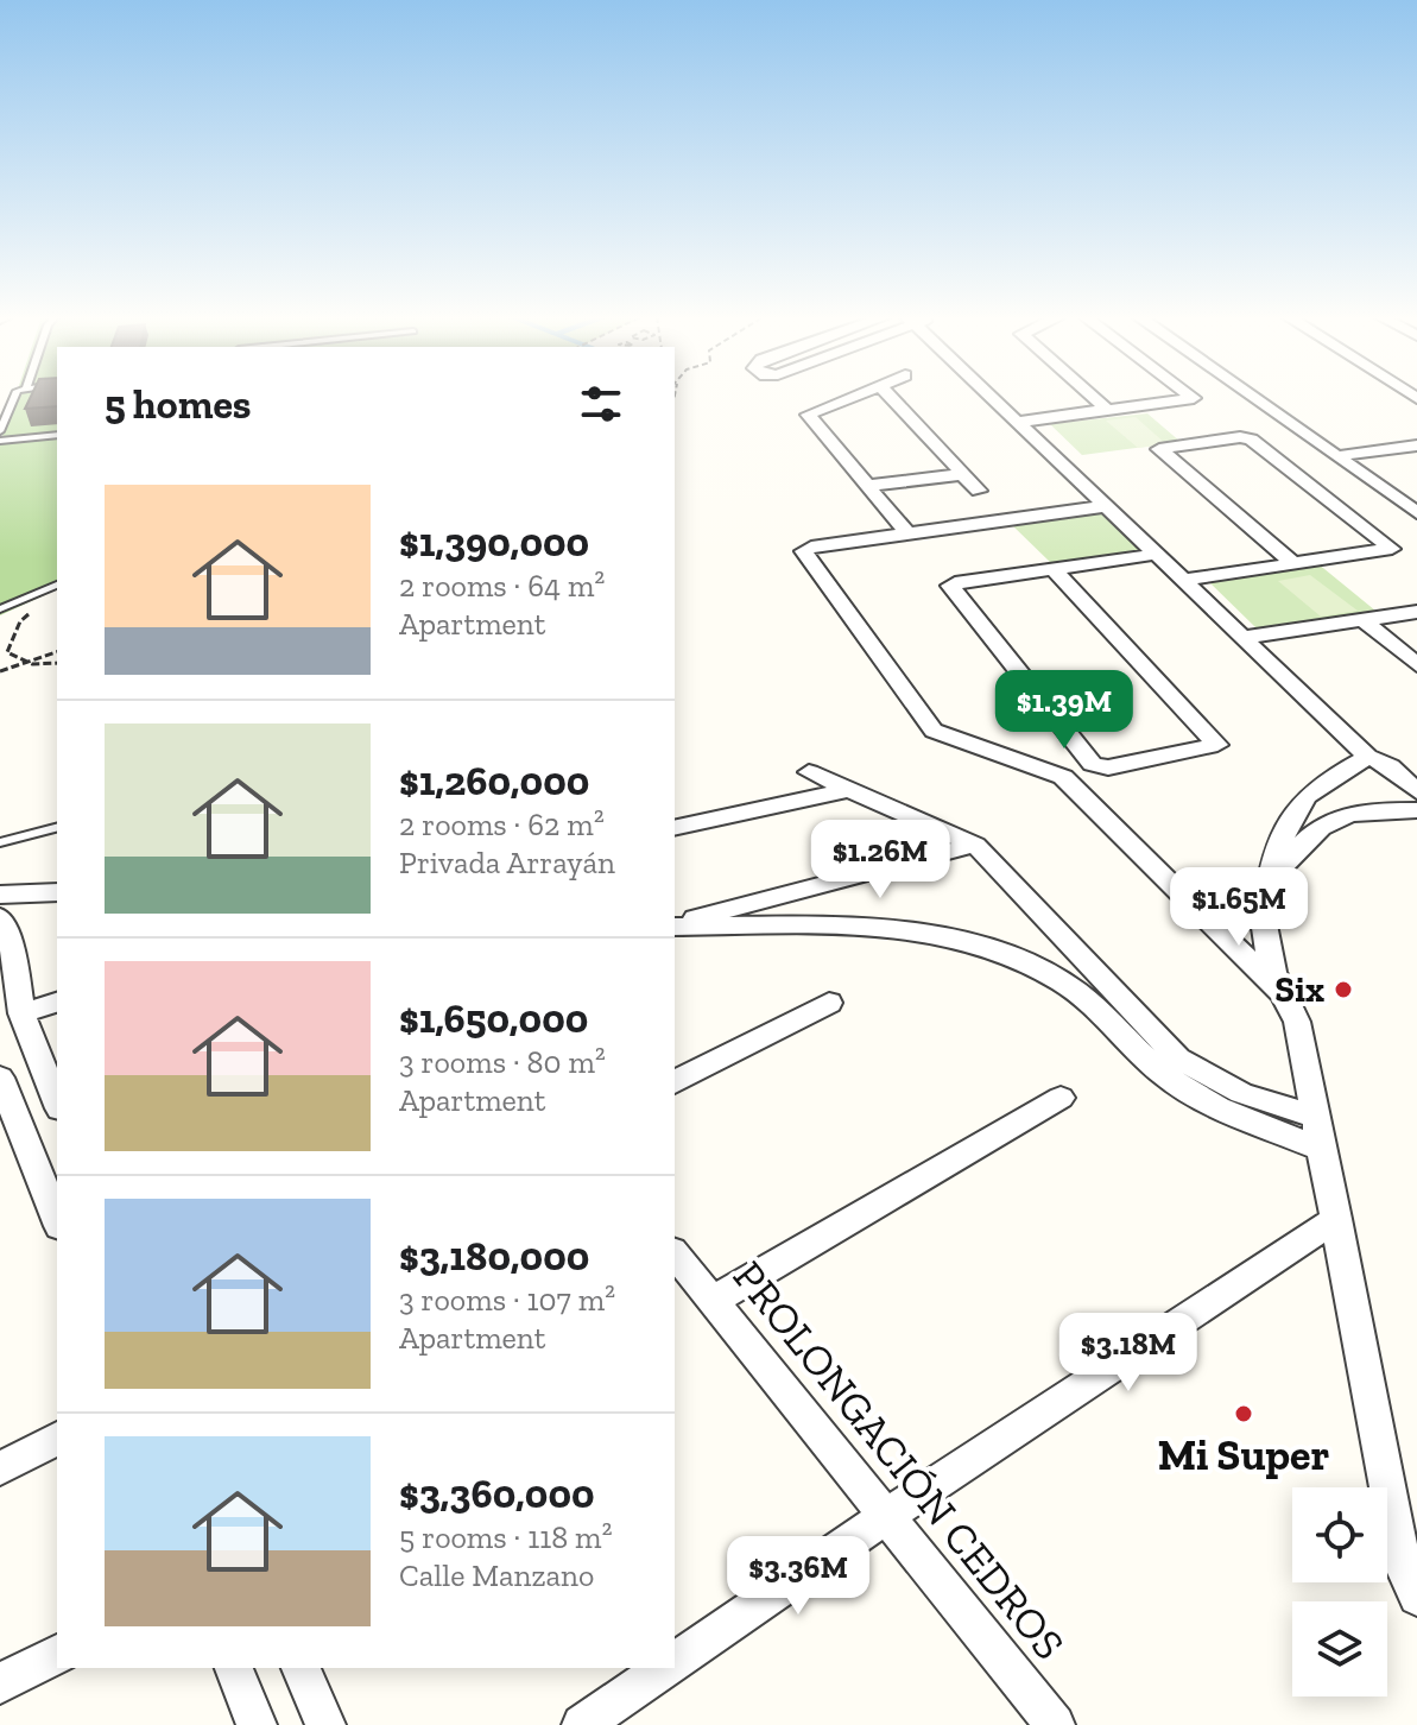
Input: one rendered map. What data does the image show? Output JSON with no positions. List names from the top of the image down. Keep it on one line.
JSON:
{"streets":{"street":["PROLONGACIÓN CEDROS"]},"places":["Six","Mi Super"],"page":{"heading":"5 homes","list":[{"name":"$1,390,000","note":"2 rooms · 64 m² · Apartment"},{"name":"$1,260,000","note":"2 rooms · 62 m² · Privada Arrayán"},{"name":"$1,650,000","note":"3 rooms · 80 m² · Apartment"},{"name":"$3,180,000","note":"3 rooms · 107 m² · Apartment"},{"name":"$3,360,000","note":"5 rooms · 118 m² · Calle Manzano"}],"price":["$1.39M","$1.26M","$1.65M","$3.18M","$3.36M"]}}
